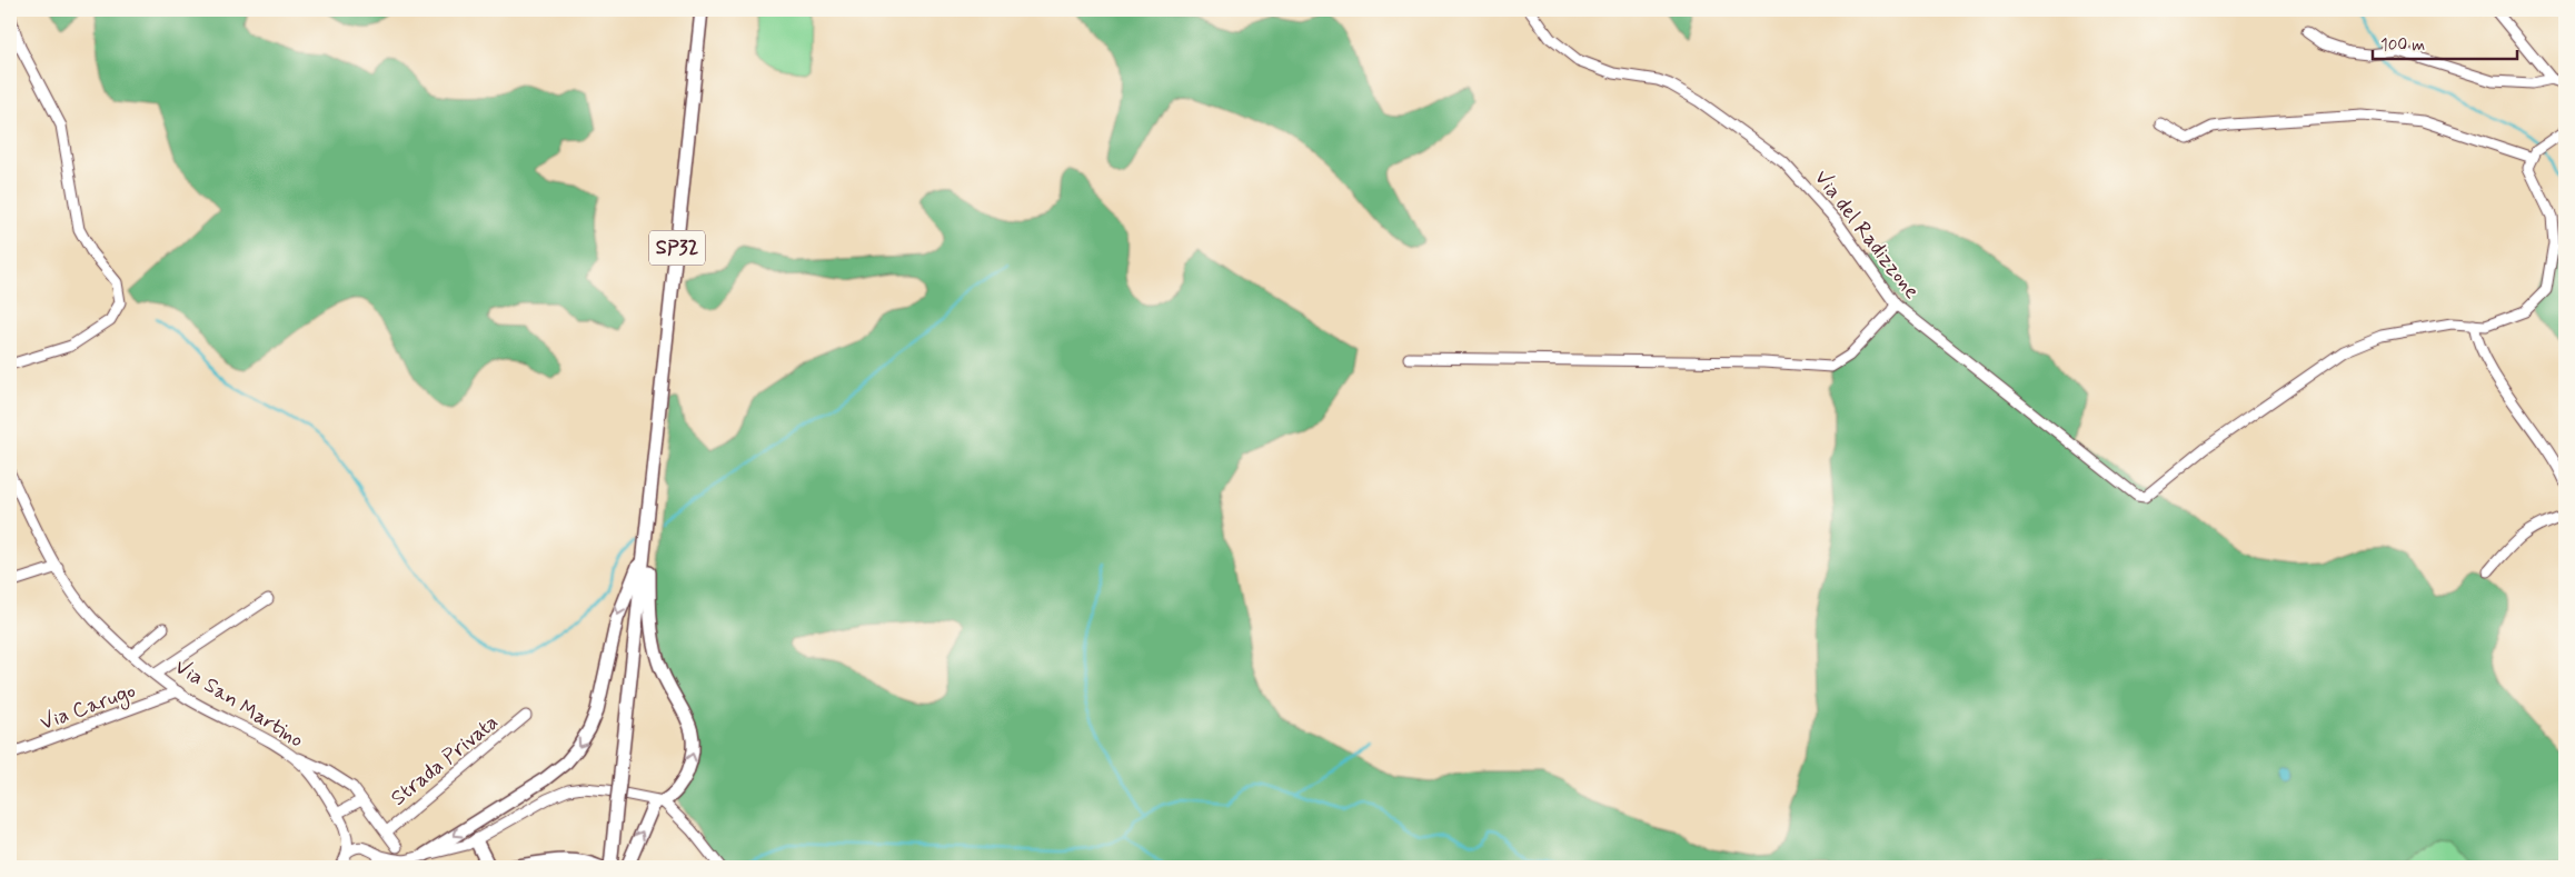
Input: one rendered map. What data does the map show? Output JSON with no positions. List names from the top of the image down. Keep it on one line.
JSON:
{"streets":{"main road":["SP32"],"street":["Via del Radizzone","Via San Martino","Via Carugo","Strada Privata"]},"crossings":[["Via San Martino","Via Carugo"]],"scale_bar":"100 m"}
